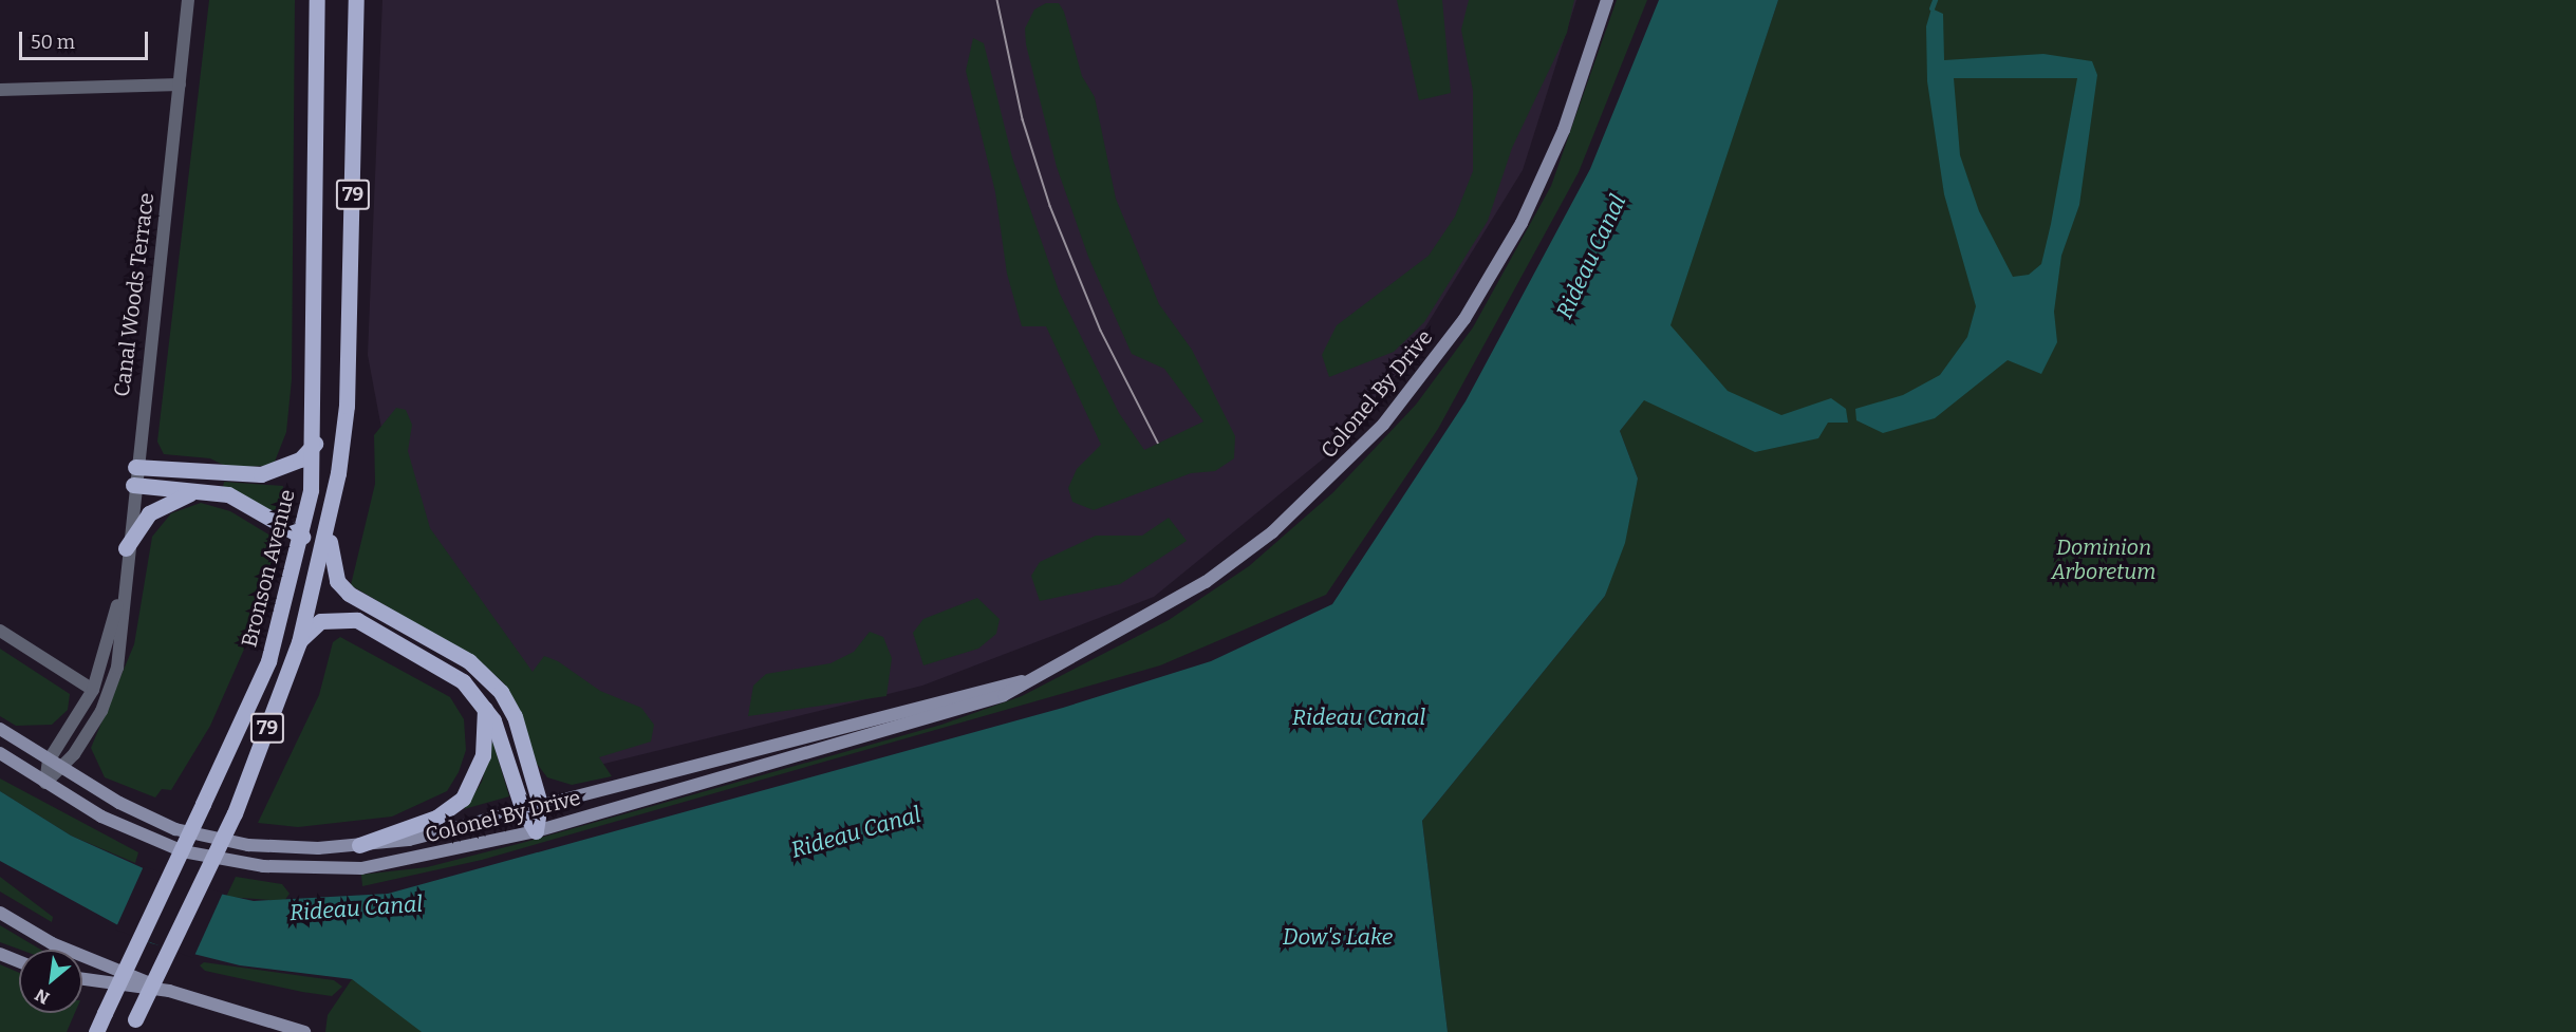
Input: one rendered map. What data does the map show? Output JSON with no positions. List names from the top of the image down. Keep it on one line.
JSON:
{"streets":{"main road":["79","Colonel By Drive","Bronson Avenue"],"street":["Canal Woods Terrace"]},"crossings":[["Canal Woods Terrace","Colonel By Drive"]],"water":["Rideau Canal","Dow's Lake"],"parks":["Dominion Arboretum"],"scale_bar":"50 m","north":"bottom left"}
